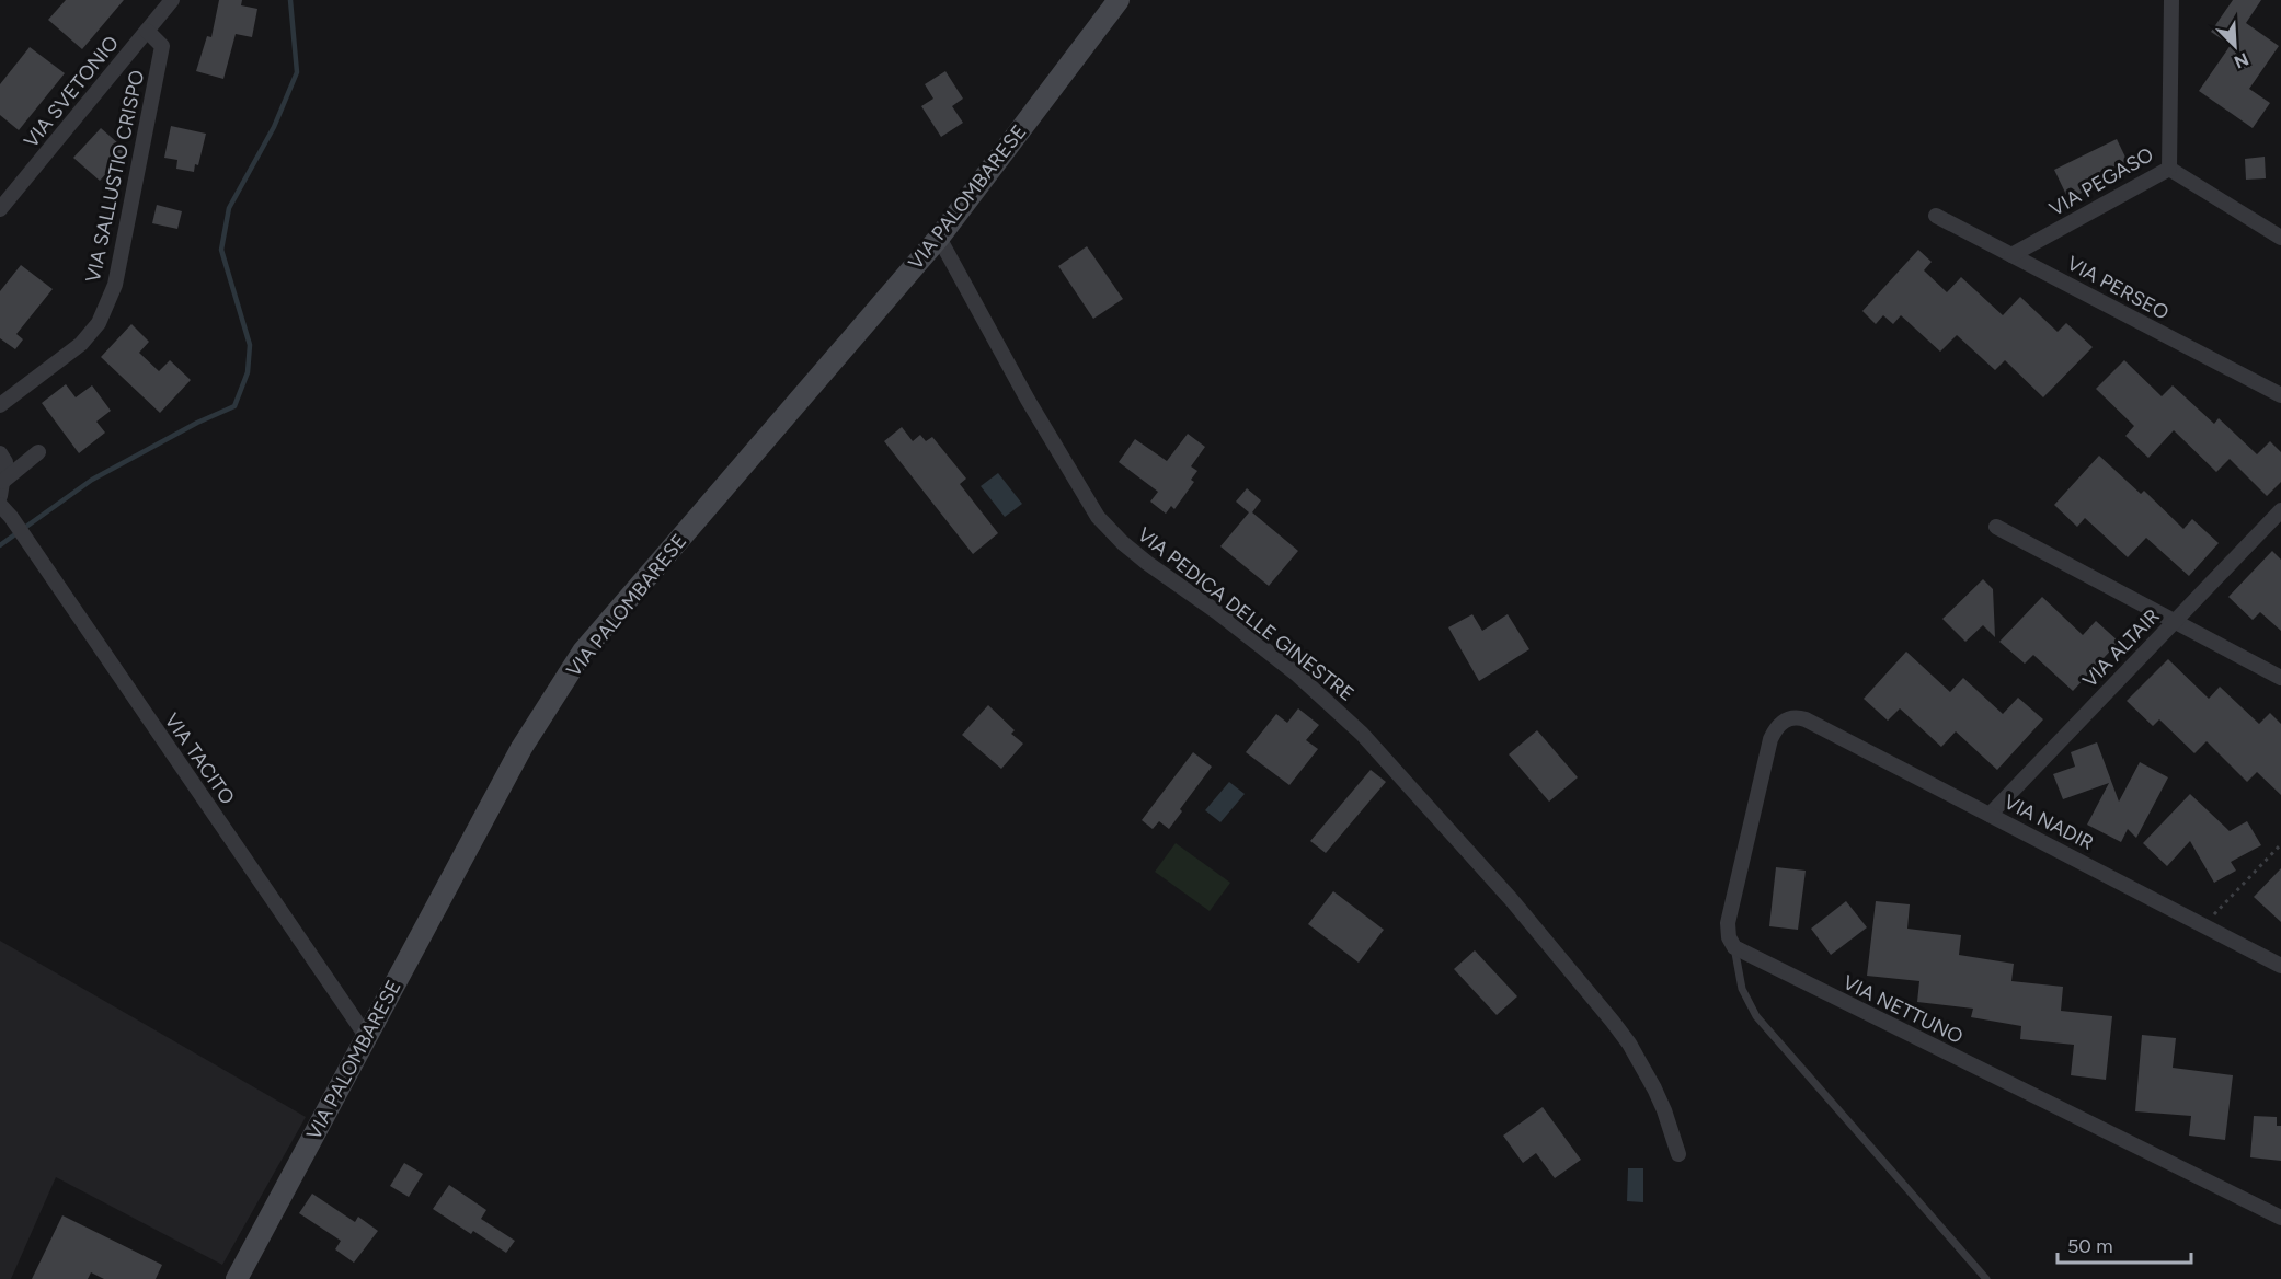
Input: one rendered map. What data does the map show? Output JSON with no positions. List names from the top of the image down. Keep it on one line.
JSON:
{"streets":{"main road":["VIA PALOMBARESE"],"street":["VIA SVETONIO","VIA SALLUSTIO CRISPO","VIA PEGASO","VIA PERSEO","VIA PEDICA DELLE GINESTRE","VIA ALTAIR","VIA TACITO","VIA NADIR","VIA NETTUNO"]},"crossings":[["VIA SVETONIO","VIA SALLUSTIO CRISPO"],["VIA PEGASO","VIA PERSEO"],["VIA PALOMBARESE","VIA PEDICA DELLE GINESTRE"],["VIA PALOMBARESE","VIA TACITO"],["VIA ALTAIR","VIA NADIR"],["VIA NADIR","VIA NETTUNO"]],"scale_bar":"50 m","north":"bottom right"}
